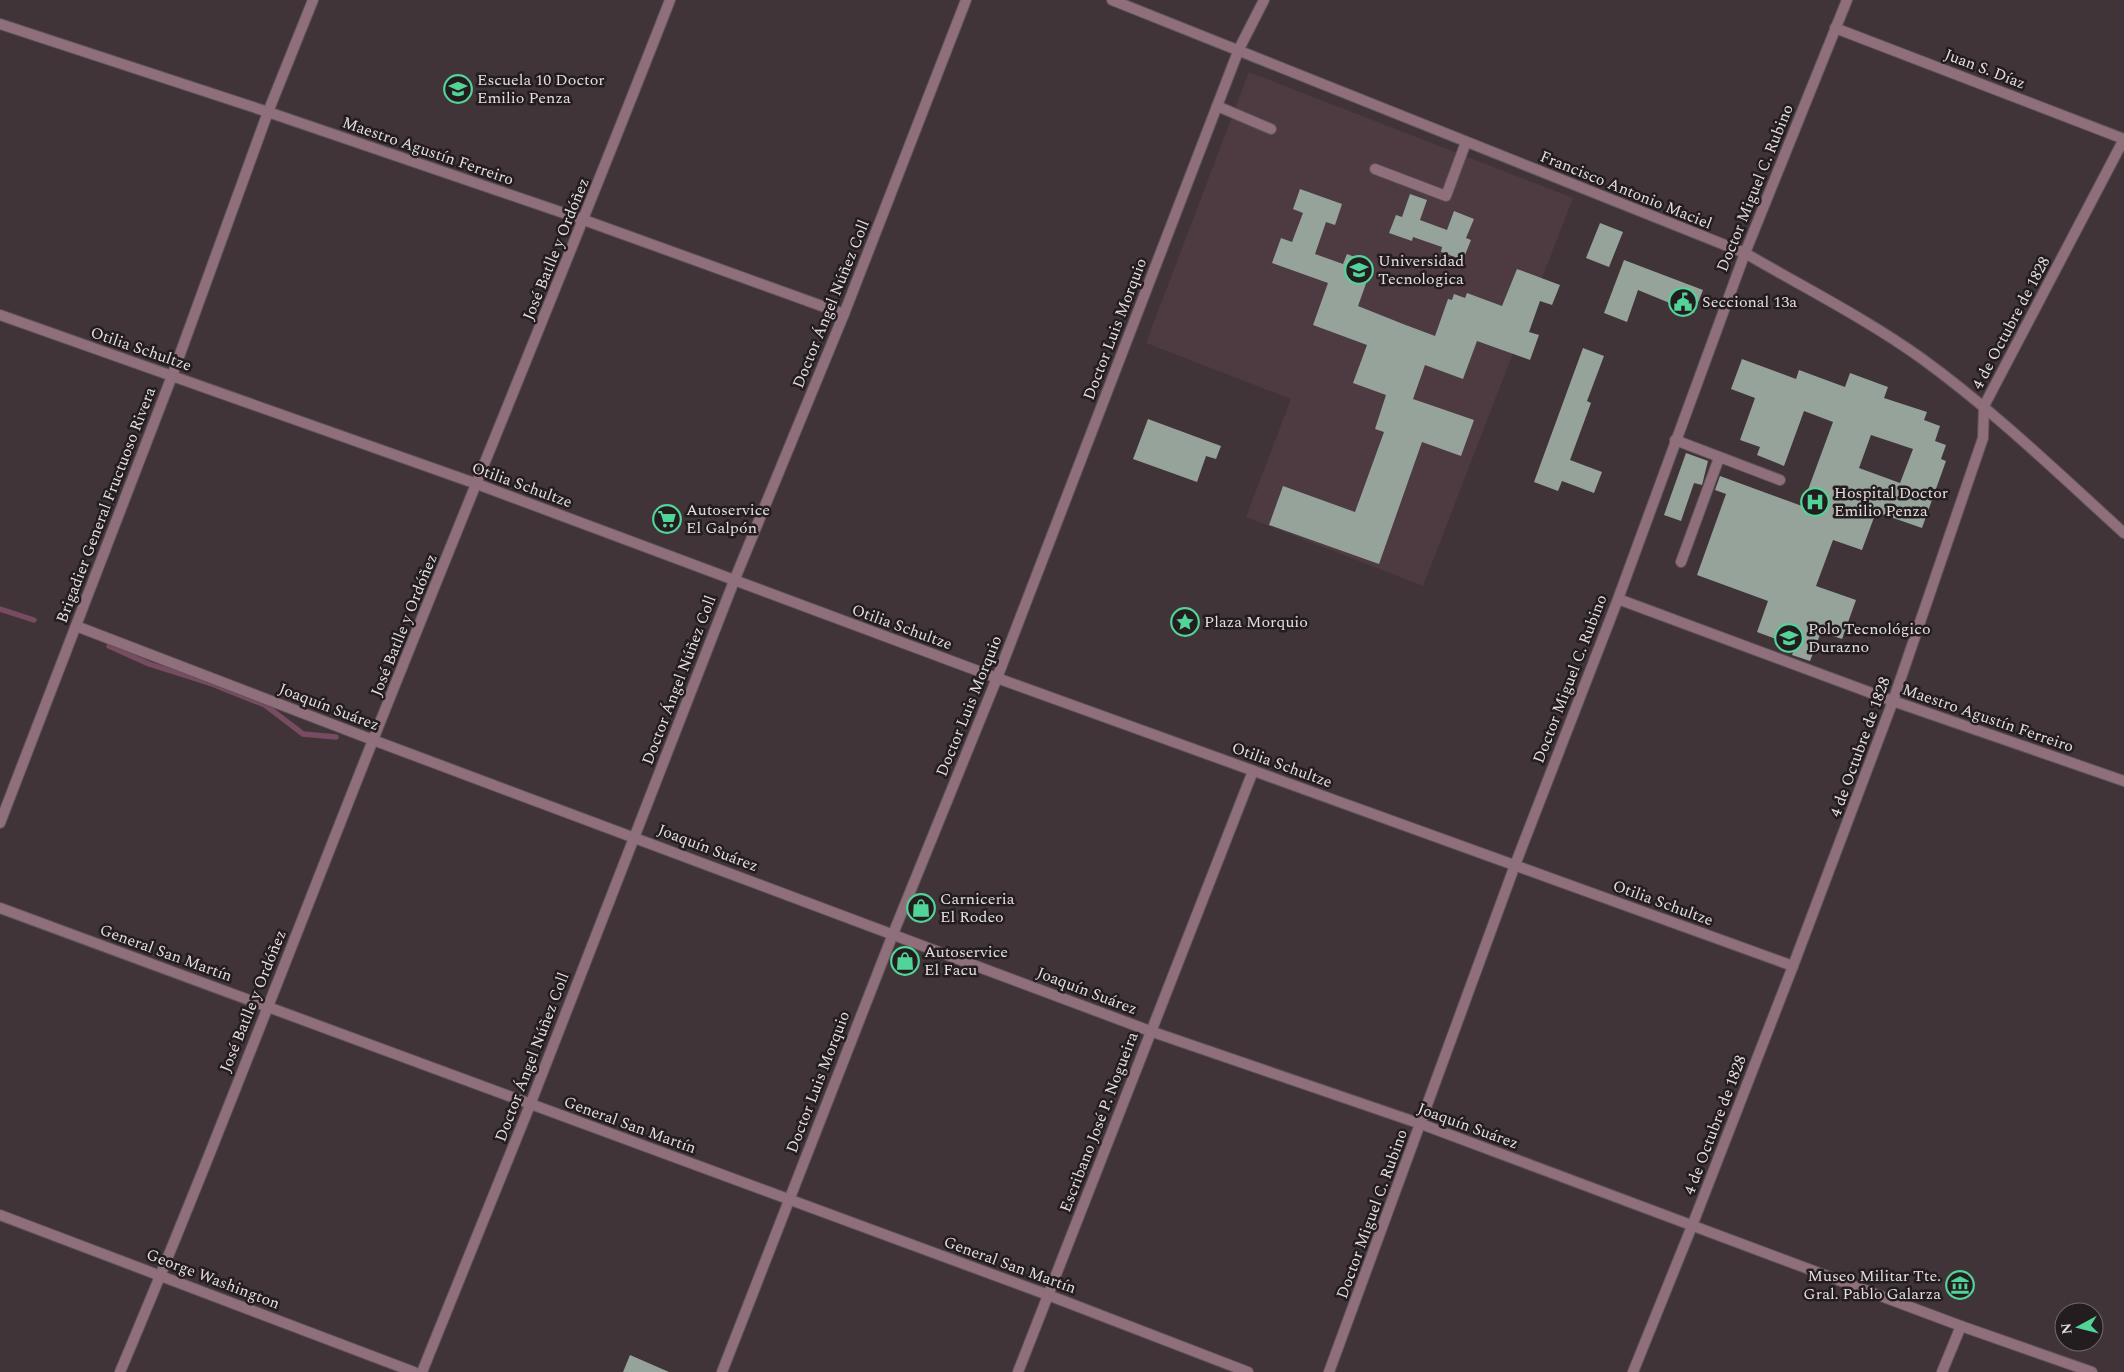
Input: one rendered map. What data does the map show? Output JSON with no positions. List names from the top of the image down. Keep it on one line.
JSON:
{"streets":{"street":["Juan S. Díaz","Maestro Agustín Ferreiro","Doctor Miguel C. Rubino","Francisco Antonio Maciel","José Batlle y Ordóñez","Doctor Ángel Núñez Coll","4 de Octubre de 1828","Doctor Luis Morquio","Otilia Schultze","Brigadier General Fructuoso Rivera","Joaquín Suárez","General San Martín","Escribano José P. Nogueira","George Washington"]},"crossings":[["Juan S. Díaz","Doctor Miguel C. Rubino"],["Juan S. Díaz","4 de Octubre de 1828"],["Maestro Agustín Ferreiro","Doctor Miguel C. Rubino"],["Maestro Agustín Ferreiro","José Batlle y Ordóñez"],["Maestro Agustín Ferreiro","Doctor Ángel Núñez Coll"],["Maestro Agustín Ferreiro","4 de Octubre de 1828"],["Maestro Agustín Ferreiro","Brigadier General Fructuoso Rivera"],["Doctor Miguel C. Rubino","Francisco Antonio Maciel"],["Doctor Miguel C. Rubino","Otilia Schultze"],["Doctor Miguel C. Rubino","Joaquín Suárez"],["Francisco Antonio Maciel","4 de Octubre de 1828"],["Francisco Antonio Maciel","Doctor Luis Morquio"],["José Batlle y Ordóñez","Otilia Schultze"],["José Batlle y Ordóñez","Joaquín Suárez"],["José Batlle y Ordóñez","General San Martín"],["José Batlle y Ordóñez","George Washington"],["Doctor Ángel Núñez Coll","Otilia Schultze"],["Doctor Ángel Núñez Coll","Joaquín Suárez"],["Doctor Ángel Núñez Coll","General San Martín"],["4 de Octubre de 1828","Otilia Schultze"],["4 de Octubre de 1828","Joaquín Suárez"],["Doctor Luis Morquio","Otilia Schultze"],["Doctor Luis Morquio","Joaquín Suárez"],["Doctor Luis Morquio","General San Martín"],["Otilia Schultze","Brigadier General Fructuoso Rivera"],["Otilia Schultze","Escribano José P. Nogueira"],["Brigadier General Fructuoso Rivera","Joaquín Suárez"],["Joaquín Suárez","Escribano José P. Nogueira"],["General San Martín","Escribano José P. Nogueira"]],"places":{"school or university":["Escuela 10 Doctor Emilio Penza","Universidad Tecnologica","Polo Tecnológico Durazno"],"public building":["Seccional 13a"],"hospital":["Hospital Doctor Emilio Penza"],"supermarket":["Autoservice El Galpón"],"place":["Plaza Morquio"],"shop":["Carniceria El Rodeo","Autoservice El Facu"],"museum":["Museo Militar Tte. Gral. Pablo Galarza"]},"north":"left"}
